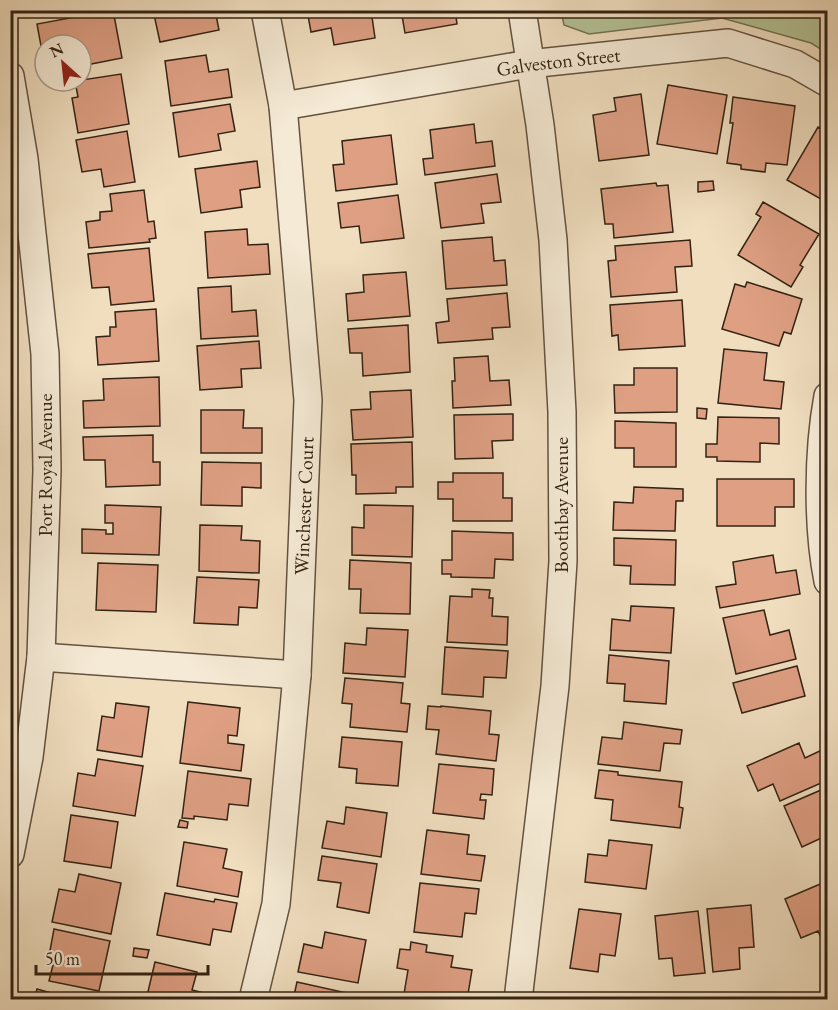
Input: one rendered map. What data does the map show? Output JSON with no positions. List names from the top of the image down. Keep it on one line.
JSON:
{"streets":{"street":["Galveston Street","Port Royal Avenue","Boothbay Avenue","Winchester Court"]},"crossings":[["Galveston Street","Boothbay Avenue"],["Galveston Street","Winchester Court"]],"scale_bar":"50 m","north":"top left"}
